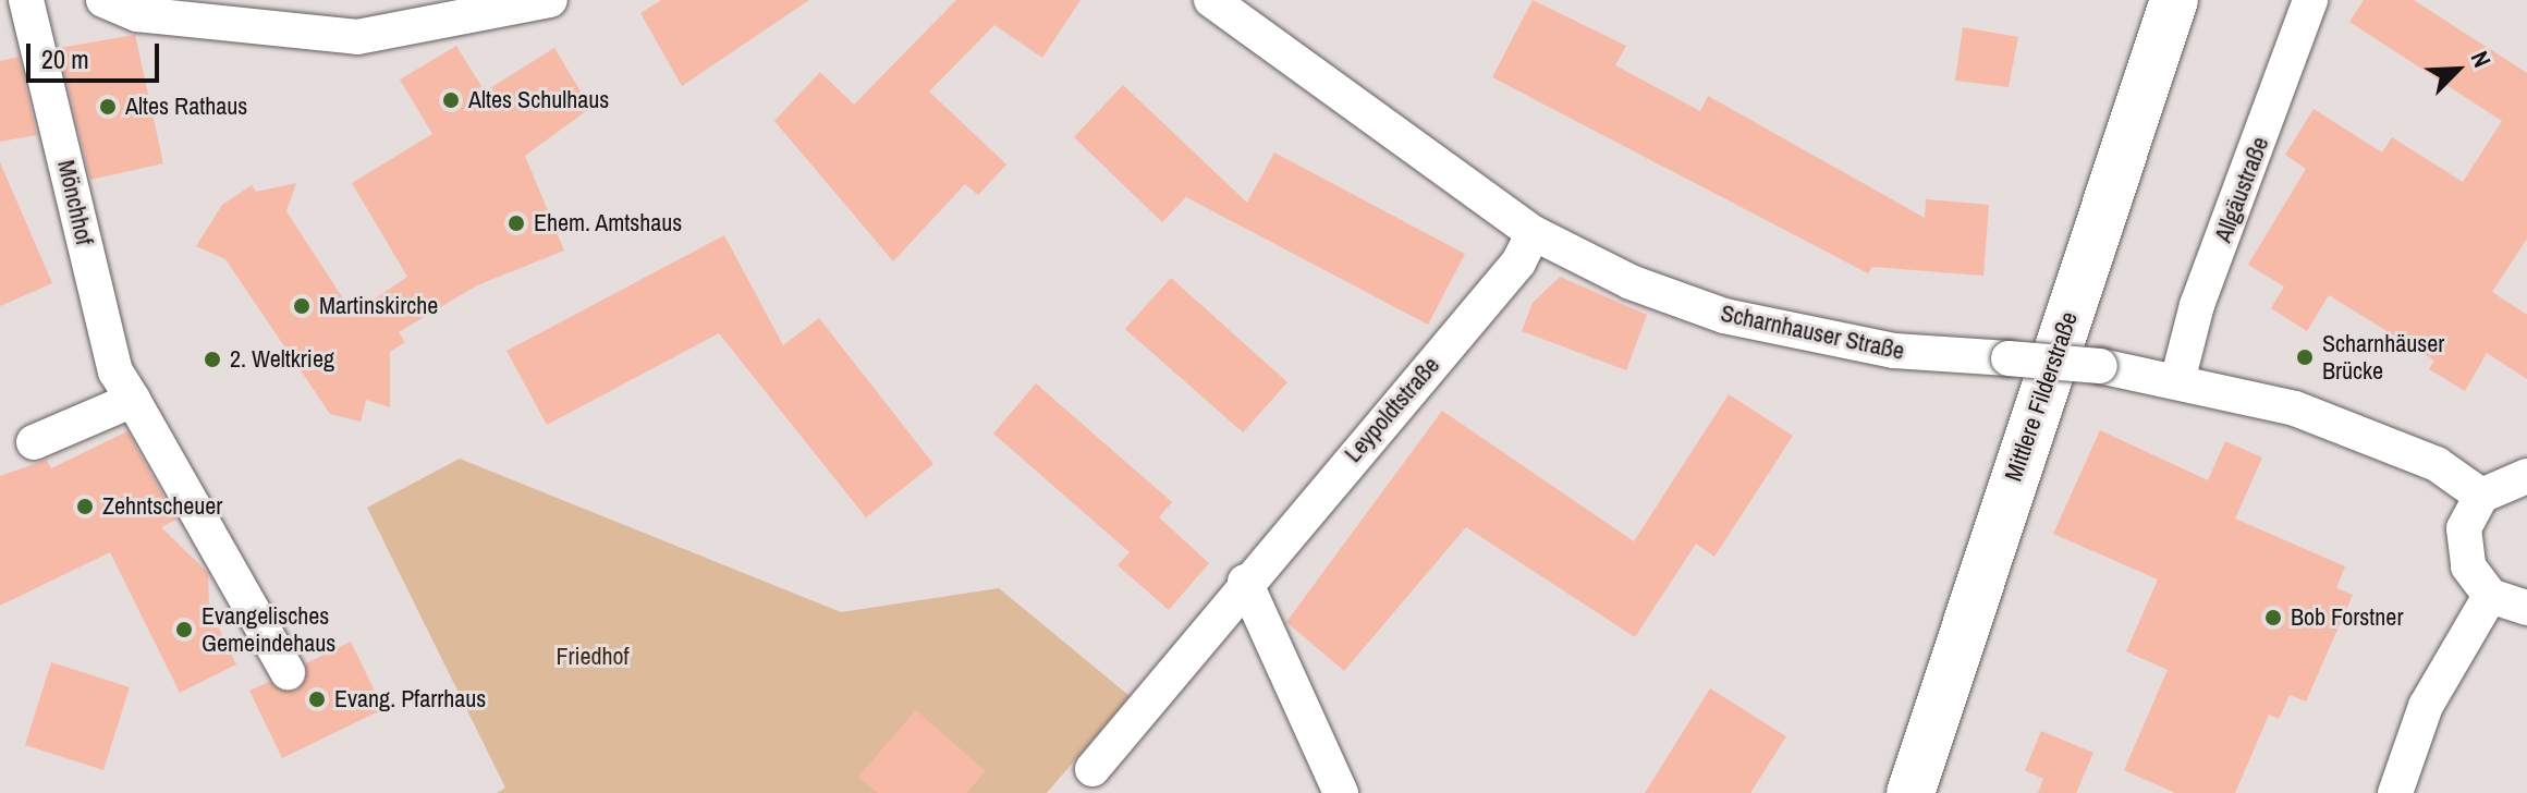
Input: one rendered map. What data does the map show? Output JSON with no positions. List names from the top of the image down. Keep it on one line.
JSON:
{"streets":{"main road":["Mittlere Filderstraße"],"street":["Allgäustraße","Mönchhof","Scharnhauser Straße","Leypoldtstraße"]},"crossings":[["Allgäustraße","Scharnhauser Straße"],["Scharnhauser Straße","Leypoldtstraße"]],"parks":["Friedhof"],"places":["Altes Schulhaus","Altes Rathaus","Ehem. Amtshaus","Martinskirche","Scharnhäuser Brücke","2. Weltkrieg","Zehntscheuer","Bob Forstner","Evangelisches Gemeindehaus","Evang. Pfarrhaus"],"scale_bar":"20 m","north":"top right"}
